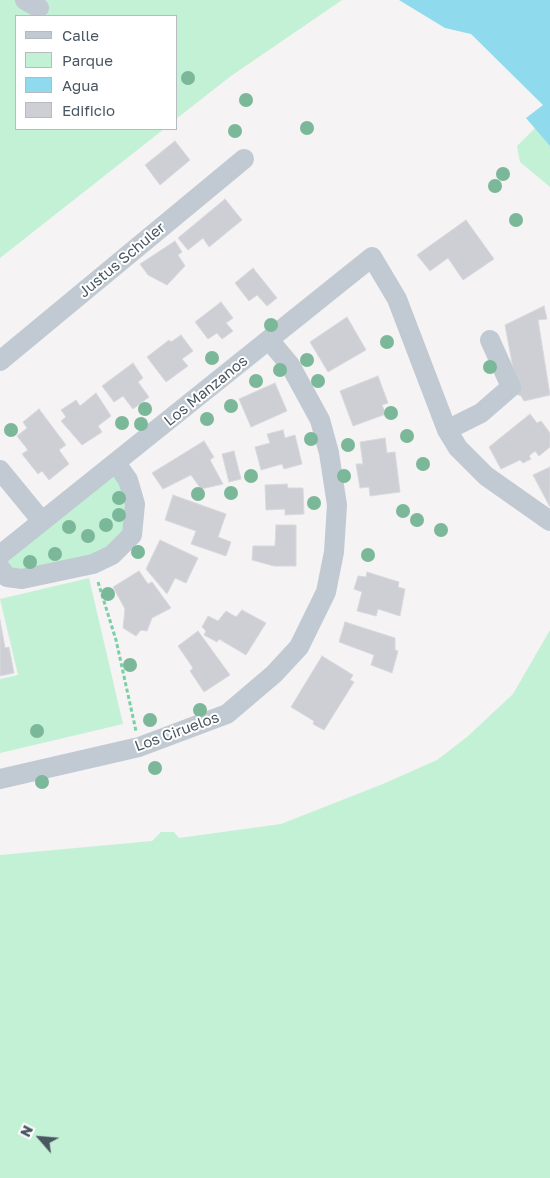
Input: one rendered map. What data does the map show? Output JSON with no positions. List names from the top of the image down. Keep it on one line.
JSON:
{"streets":{"street":["Justus Schuler","Los Manzanos","Los Ciruelos"]},"crossings":[["Los Manzanos","Los Ciruelos"]],"legend":["Calle","Parque","Agua","Edificio"],"north":"top left"}
